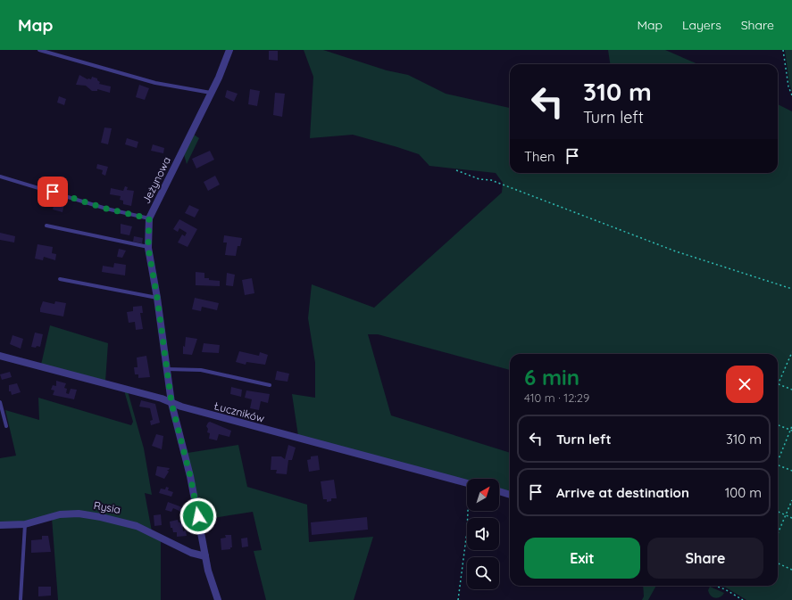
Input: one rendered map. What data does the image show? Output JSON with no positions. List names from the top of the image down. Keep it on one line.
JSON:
{"streets":{"street":["Jeżynowa","Łuczników","Rysia"]},"crossings":[["Jeżynowa","Łuczników"],["Jeżynowa","Rysia"]],"north":"top right","page":{"header":"Map","nav":["Map","Layers","Share"],"turn":["310 m","Turn left"],"then":"Then","heading":["6 min","410 m · 12:29"],"list":[{"name":"Turn left","value":"310 m"},{"name":"Arrive at destination","value":"100 m"}],"buttons":["Exit","Share"]}}
